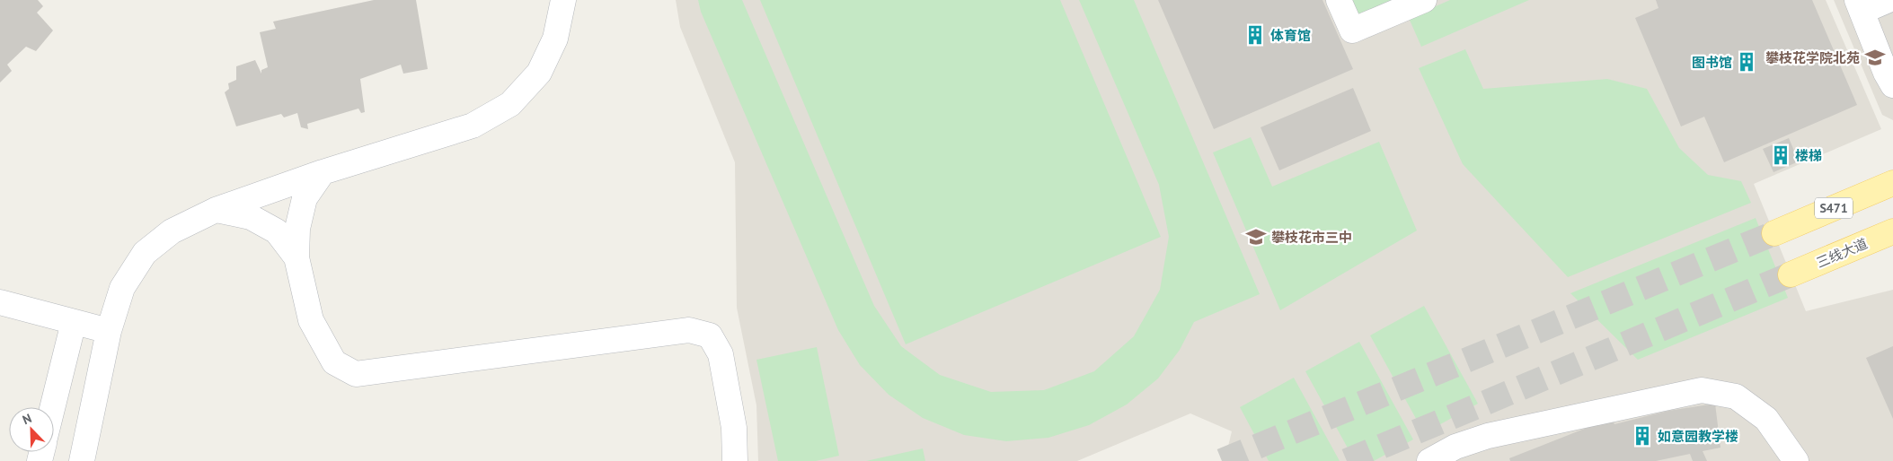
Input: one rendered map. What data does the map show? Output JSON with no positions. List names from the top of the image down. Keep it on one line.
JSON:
{"streets":{"main road":["S471","三线大道"]},"places":{"building":["体育馆","图书馆","楼梯","如意园教学楼"],"school or university":["攀枝花学院北苑","攀枝花市三中"]},"north":"top left"}
